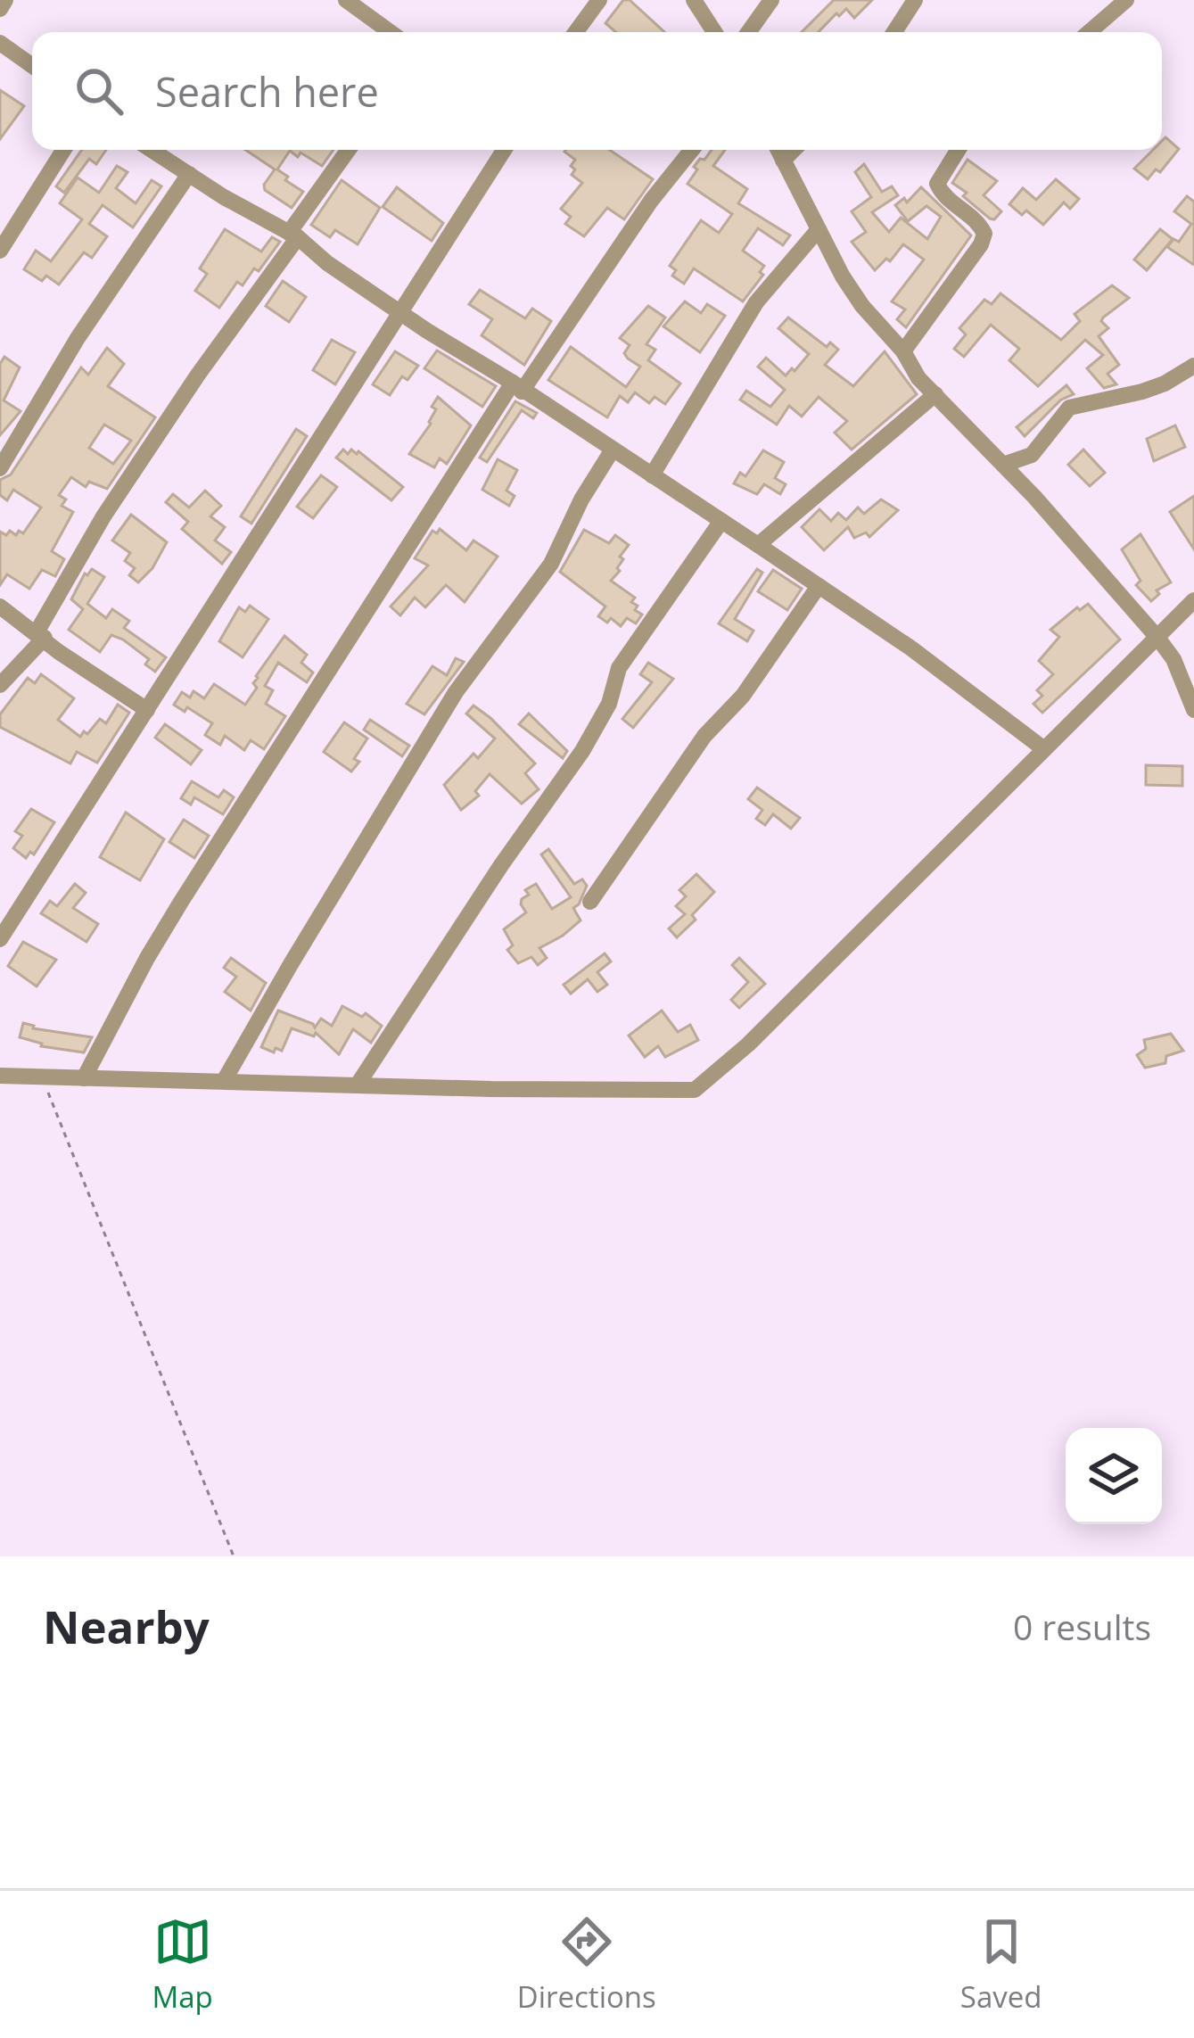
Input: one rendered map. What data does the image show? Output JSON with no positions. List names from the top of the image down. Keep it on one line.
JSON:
{"page":{"search":"Search here","heading":["Nearby","0 results"],"nav":["Map","Directions","Saved"]}}
